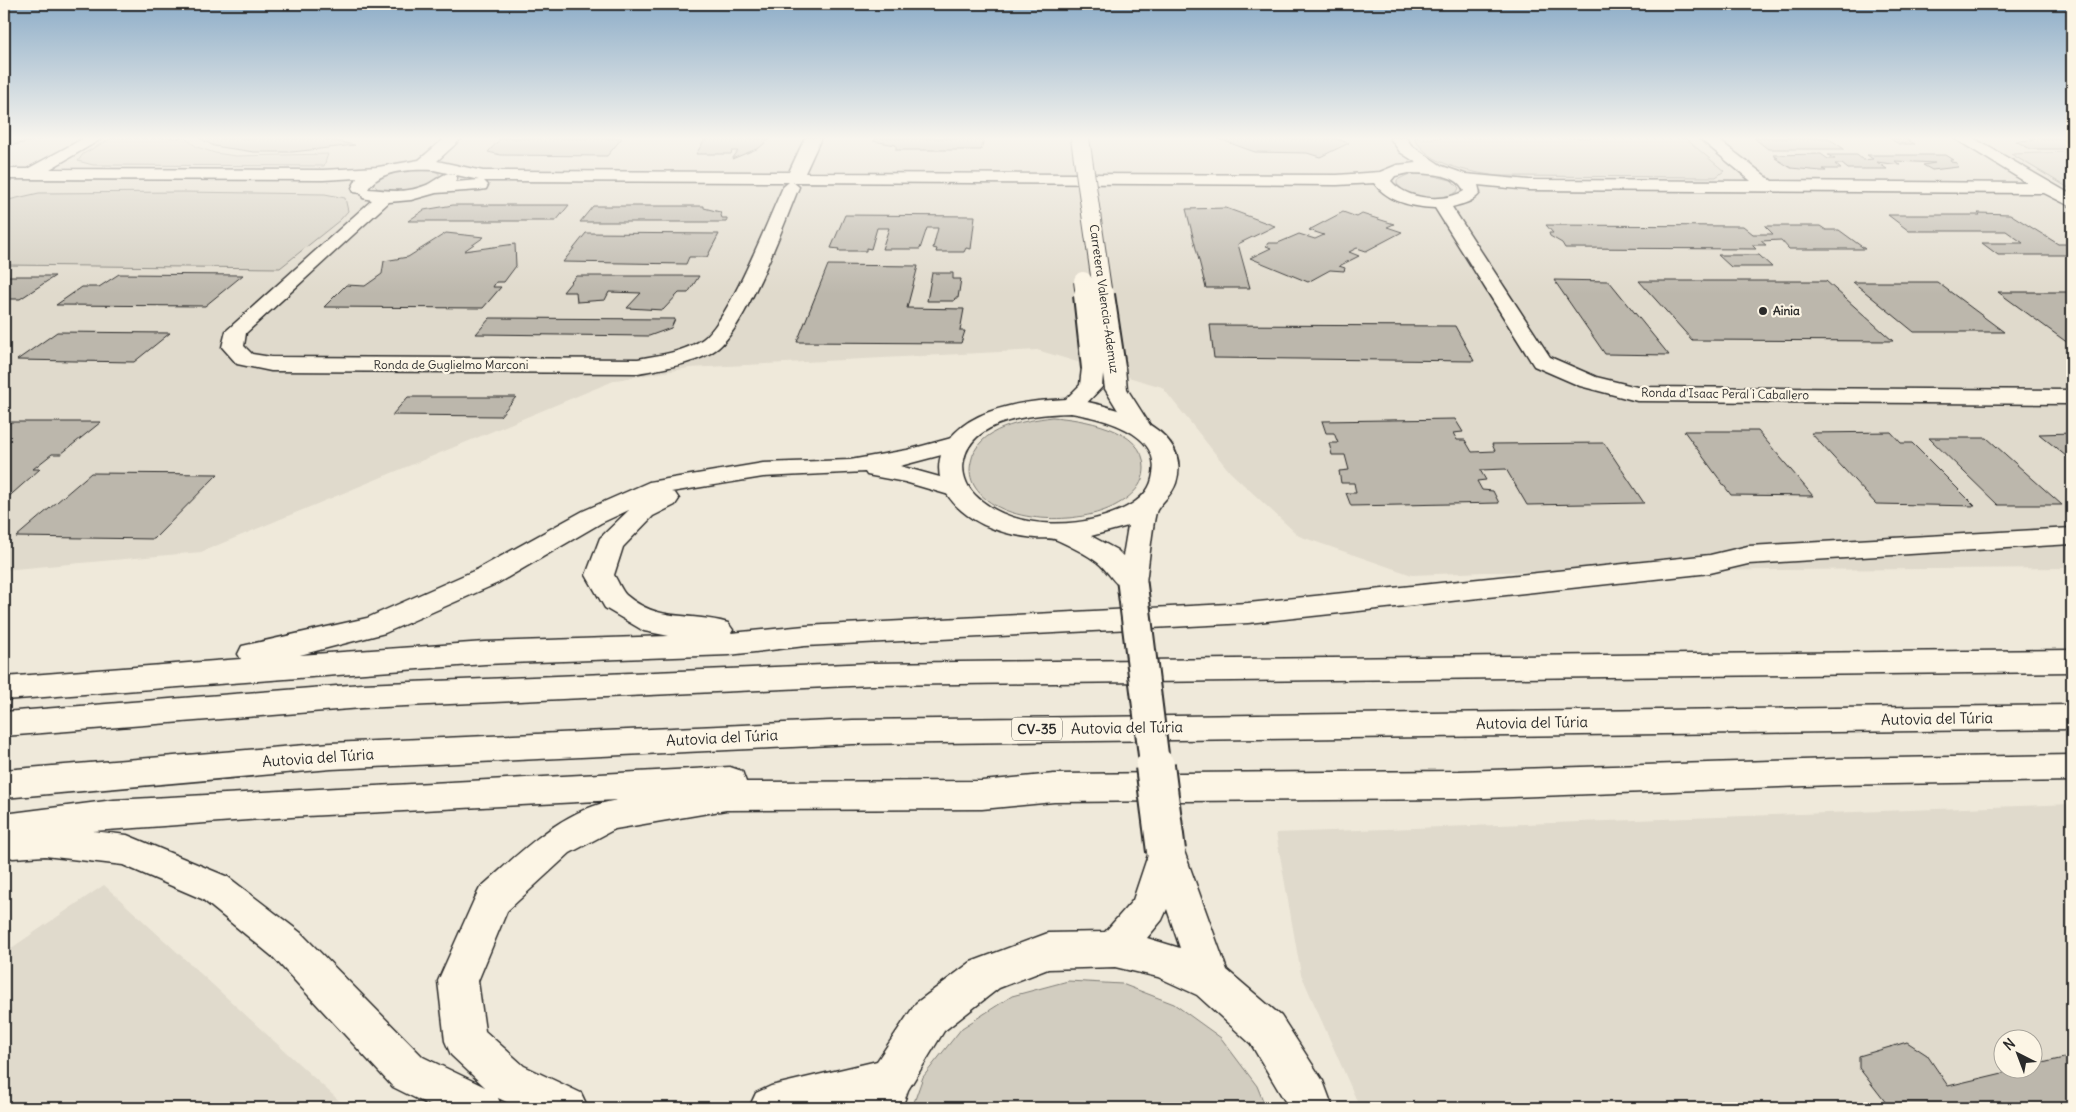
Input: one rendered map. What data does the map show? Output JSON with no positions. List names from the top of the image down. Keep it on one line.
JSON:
{"streets":{"main road":["Carretera Valencia-Ademuz","Ronda de Guglielmo Marconi","Ronda d'Isaac Peral i Caballero","Autovia del Túria","CV-35"]},"places":["Ainia"],"north":"top left"}
